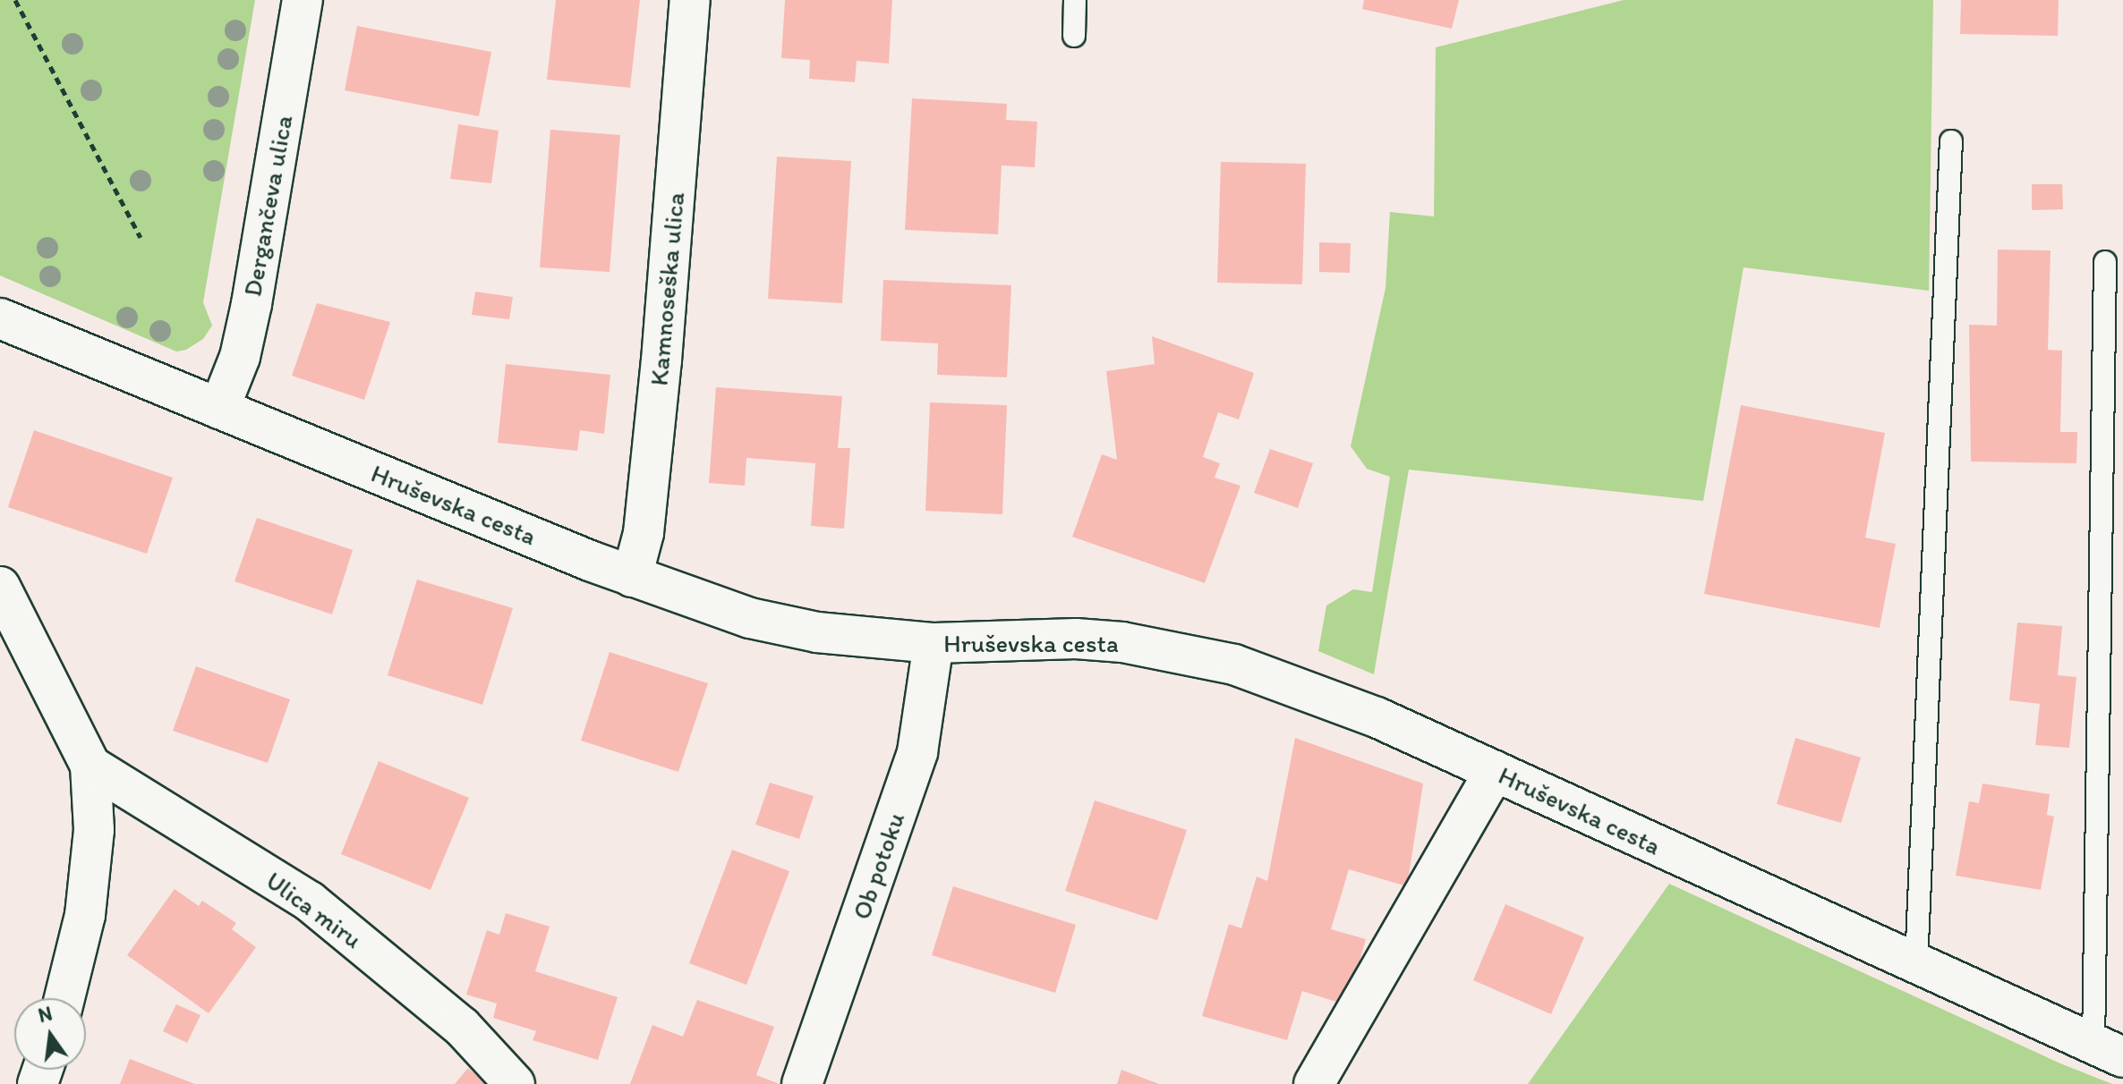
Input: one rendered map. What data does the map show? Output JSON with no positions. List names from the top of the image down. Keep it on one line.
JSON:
{"streets":{"street":["Dergančeva ulica","Kamnoseška ulica","Hruševska cesta","Ob potoku","Ulica miru"]},"crossings":[["Dergančeva ulica","Hruševska cesta"],["Kamnoseška ulica","Hruševska cesta"],["Hruševska cesta","Ob potoku"]],"north":"top"}
